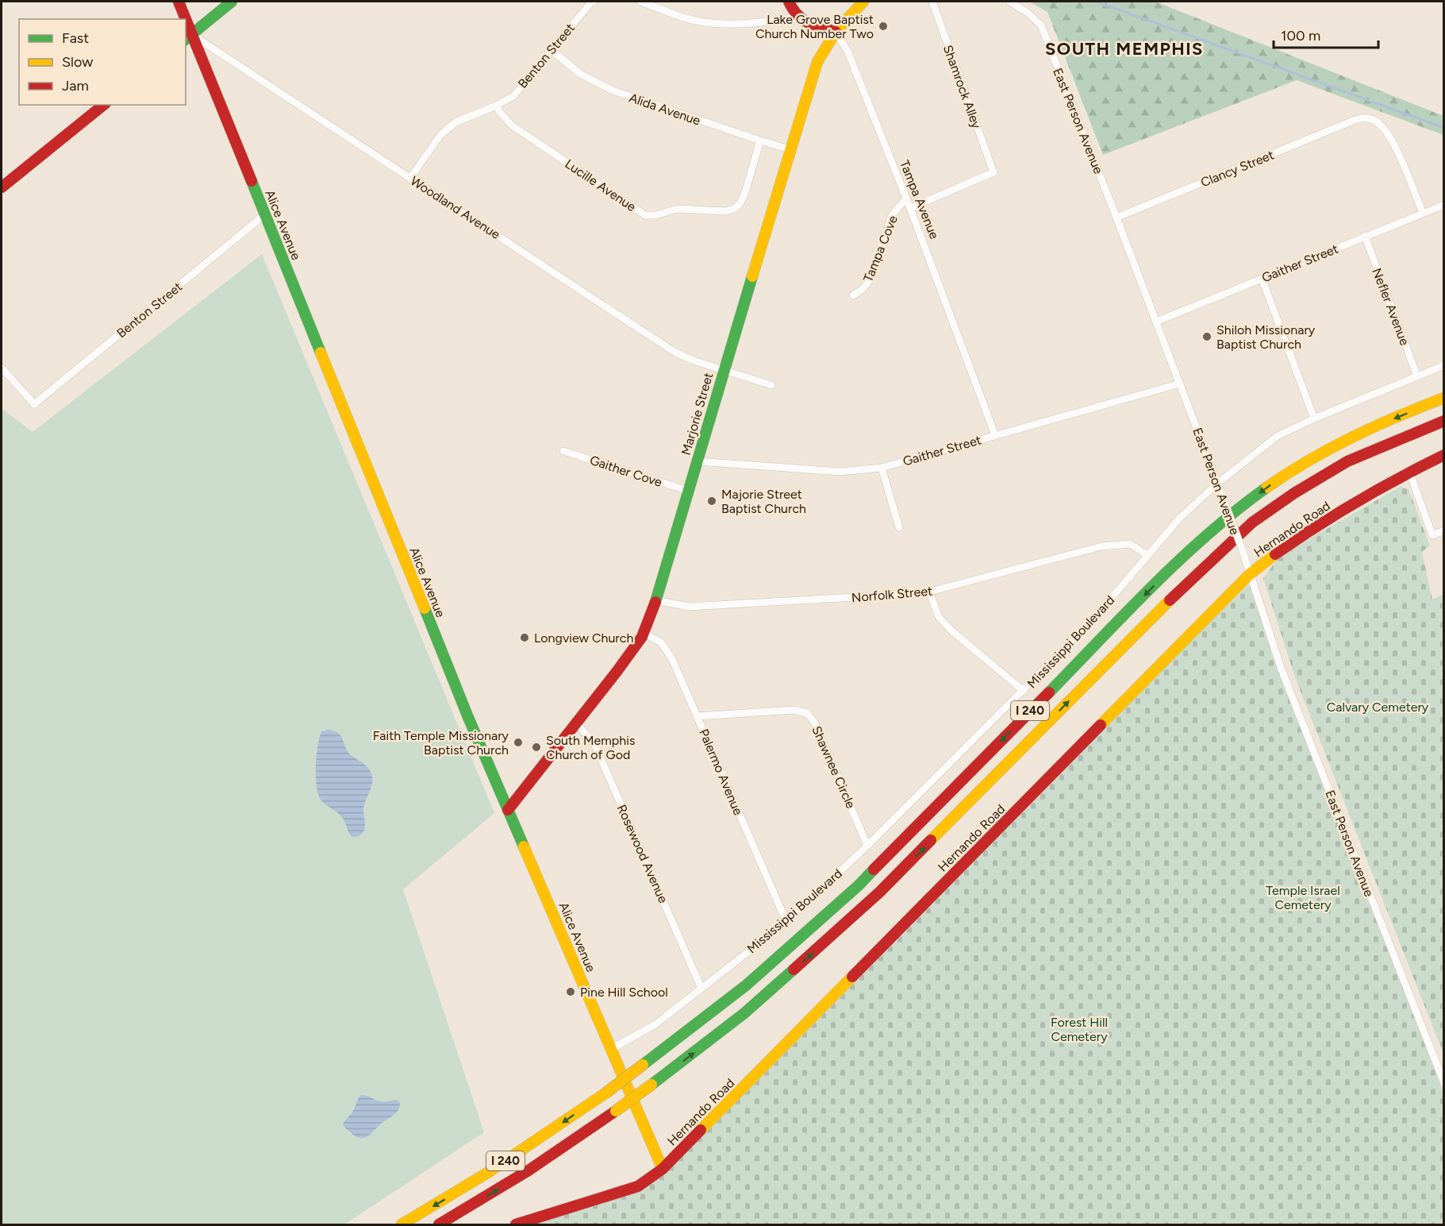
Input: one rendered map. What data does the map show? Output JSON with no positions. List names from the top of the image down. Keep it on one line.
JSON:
{"streets":{"main road":["Alice Avenue","Marjorie Street","Hernando Road","I 240"],"street":["Benton Street","Shamrock Alley","Alida Avenue","East Person Avenue","Clancy Street","Lucille Avenue","Tampa Avenue","Woodland Avenue","Tampa Cove","Gaither Street","Nefler Avenue","Gaither Cove","Norfolk Street","Mississippi Boulevard","Shawnee Circle","Palermo Avenue","Rosewood Avenue"]},"crossings":[["Benton Street","Alida Avenue"],["Benton Street","Lucille Avenue"],["Benton Street","Woodland Avenue"],["Benton Street","Alice Avenue"],["Shamrock Alley","Tampa Avenue"],["Alida Avenue","Lucille Avenue"],["Alida Avenue","Marjorie Street"],["East Person Avenue","Clancy Street"],["East Person Avenue","Gaither Street"],["East Person Avenue","Hernando Road"],["East Person Avenue","Mississippi Boulevard"],["Clancy Street","Gaither Street"],["Tampa Avenue","Tampa Cove"],["Tampa Avenue","Gaither Street"],["Tampa Avenue","Marjorie Street"],["Woodland Avenue","Alice Avenue"],["Woodland Avenue","Marjorie Street"],["Alice Avenue","Marjorie Street"],["Alice Avenue","Hernando Road"],["Alice Avenue","Mississippi Boulevard"],["Gaither Street","Nefler Avenue"],["Gaither Street","Marjorie Street"],["Nefler Avenue","Mississippi Boulevard"],["Marjorie Street","Gaither Cove"],["Marjorie Street","Norfolk Street"],["Marjorie Street","Palermo Avenue"],["Marjorie Street","Rosewood Avenue"],["Norfolk Street","Mississippi Boulevard"],["Mississippi Boulevard","Shawnee Circle"],["Mississippi Boulevard","Palermo Avenue"],["Mississippi Boulevard","Rosewood Avenue"],["Shawnee Circle","Palermo Avenue"]],"districts":["SOUTH MEMPHIS"],"parks":["Calvary Cemetery","Temple Israel Cemetery","Forest Hill Cemetery"],"places":["Lake Grove Baptist Church Number Two","Shiloh Missionary Baptist Church","Majorie Street Baptist Church","Longview Church","Faith Temple Missionary Baptist Church","South Memphis Church of God","Pine Hill School"],"legend":["Fast","Slow","Jam"],"scale_bar":"100 m"}
